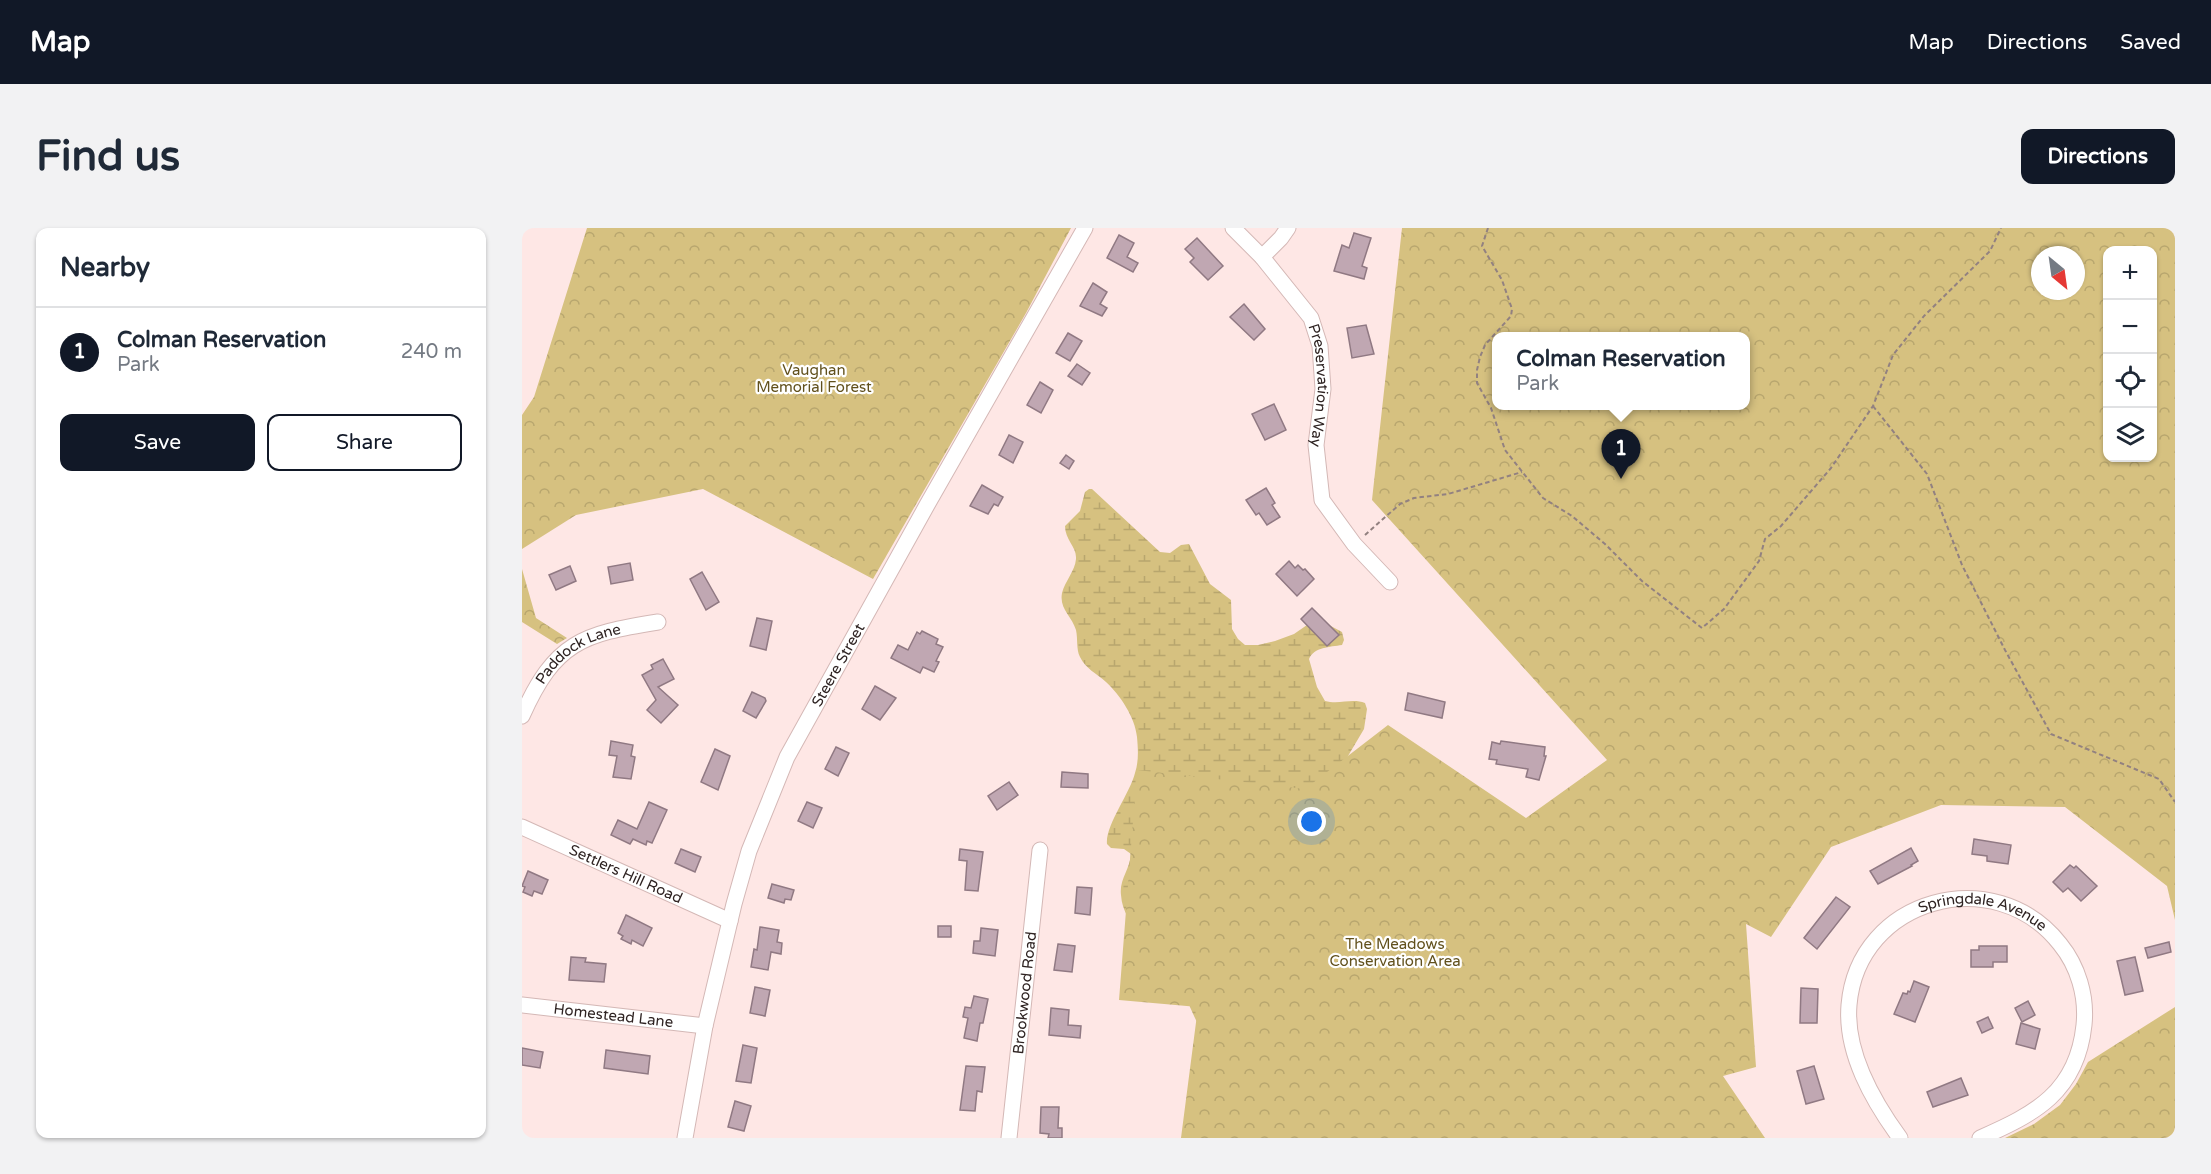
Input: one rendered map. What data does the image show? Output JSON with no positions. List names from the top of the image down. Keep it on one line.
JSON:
{"streets":{"street":["Preservation Way","Paddock Lane","Steere Street","Settlers Hill Road","Springdale Avenue","Brookwood Road","Homestead Lane"]},"crossings":[["Steere Street","Settlers Hill Road"],["Steere Street","Homestead Lane"]],"parks":["Vaughan Memorial Forest","The Meadows Conservation Area"],"north":"bottom right","page":{"header":"Map","nav":["Map","Directions","Saved"],"buttons":["Directions",["Save","Share"]],"title":"Find us","heading":"Nearby","map_buttons":["+","−"],"list":[{"mark":"1","name":"Colman Reservation","note":"Park","value":"240 m"}],"popup":["Colman Reservation","Park"],"pins":"1"}}
